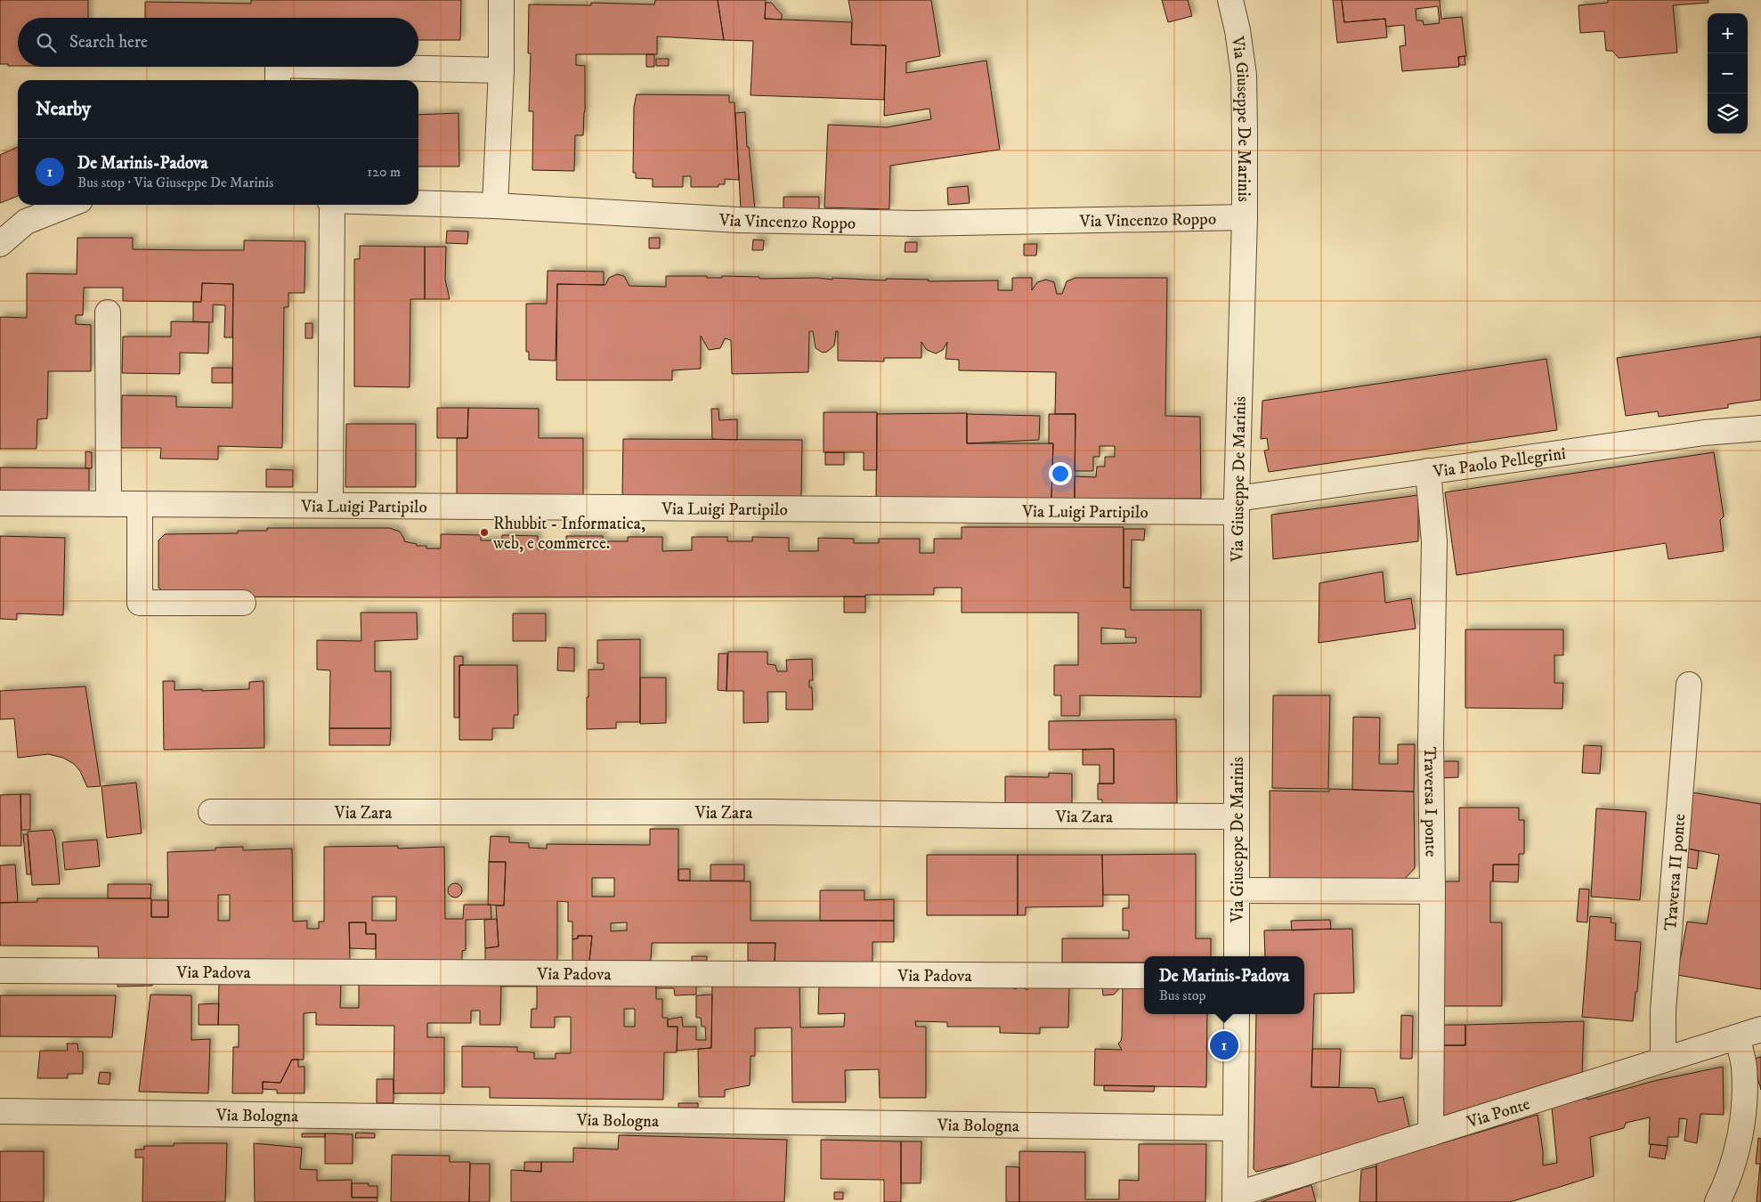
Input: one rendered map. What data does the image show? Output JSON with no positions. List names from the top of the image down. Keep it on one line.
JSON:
{"streets":{"street":["Via Giuseppe De Marinis","Via Vincenzo Roppo","Via Paolo Pellegrini","Via Luigi Partipilo","Traversa I ponte","Via Zara","Traversa II ponte","Via Padova","Via Ponte","Via Bologna"]},"crossings":[["Via Giuseppe De Marinis","Via Vincenzo Roppo"],["Via Giuseppe De Marinis","Via Paolo Pellegrini"],["Via Giuseppe De Marinis","Via Luigi Partipilo"],["Via Giuseppe De Marinis","Via Zara"],["Via Paolo Pellegrini","Via Luigi Partipilo"],["Via Paolo Pellegrini","Traversa I ponte"],["Traversa I ponte","Via Ponte"],["Traversa II ponte","Via Ponte"]],"places":["Rhubbit - Informatica, web, e commerce."],"page":{"map_buttons":["+","−"],"search":"Search here","heading":"Nearby","list":[{"mark":"1","name":"De Marinis-Padova","note":"Bus stop · Via Giuseppe De Marinis","value":"120 m"}],"popup":["De Marinis-Padova","Bus stop"],"pins":"1"}}
